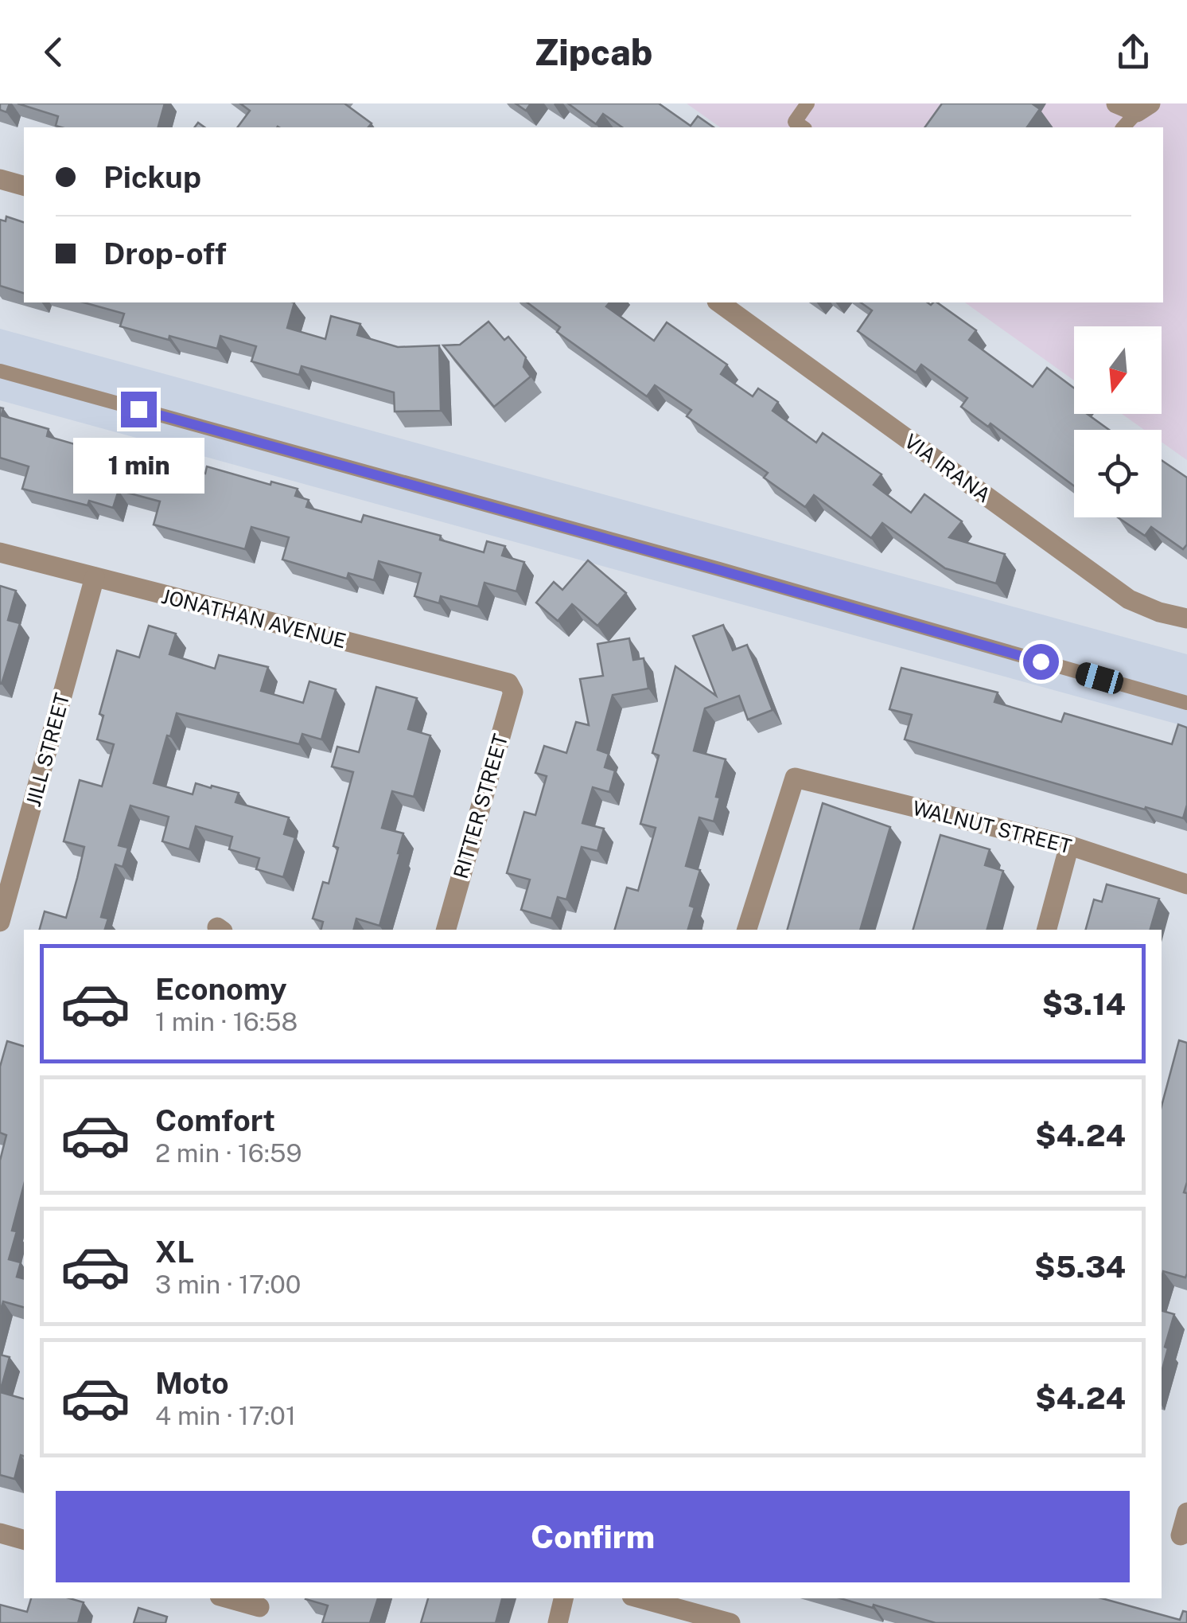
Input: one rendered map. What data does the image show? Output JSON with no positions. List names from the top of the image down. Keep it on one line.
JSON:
{"streets":{"street":["VIA IRANA","JONATHAN AVENUE","JILL STREET","RITTER STREET","WALNUT STREET"]},"crossings":[["JONATHAN AVENUE","JILL STREET"],["JONATHAN AVENUE","RITTER STREET"]],"north":"bottom","page":{"header":"Zipcab","banner":["Pickup","Drop-off"],"bubble":"1 min","list":[{"name":"Economy","note":"1 min · 16:58","value":"$3.14"},{"name":"Comfort","note":"2 min · 16:59","value":"$4.24"},{"name":"XL","note":"3 min · 17:00","value":"$5.34"},{"name":"Moto","note":"4 min · 17:01","value":"$4.24"}],"buttons":"Confirm"}}
